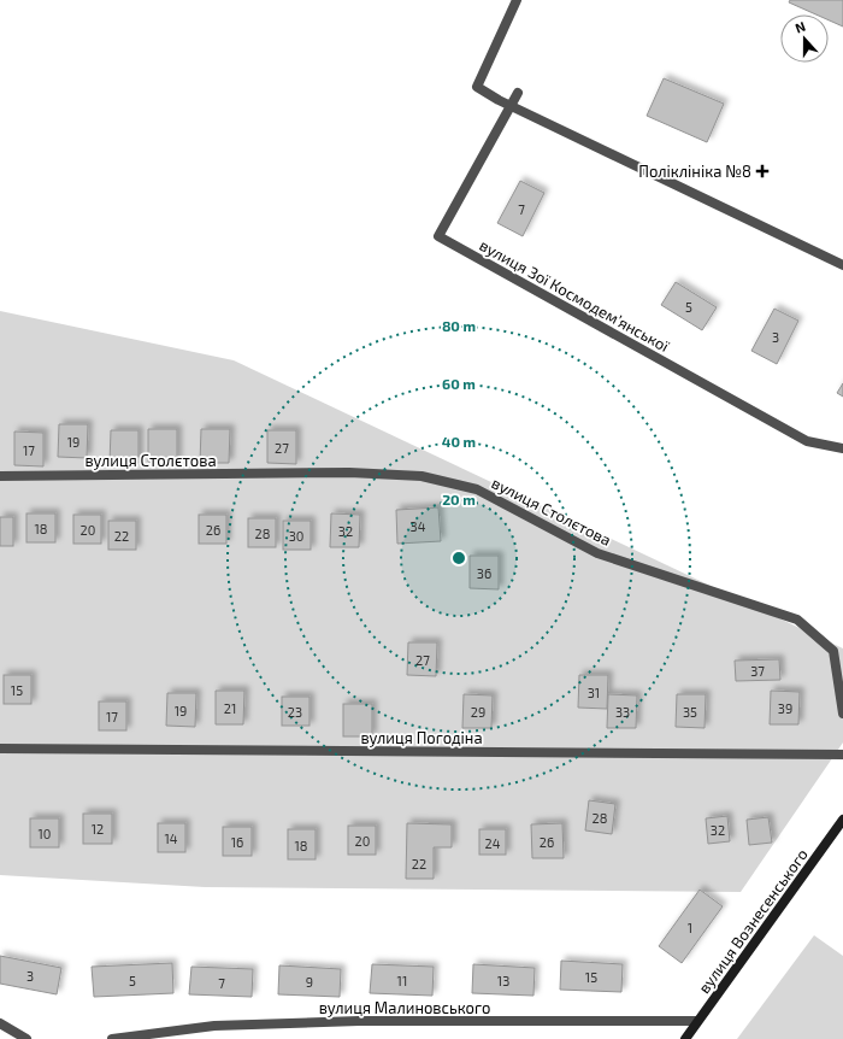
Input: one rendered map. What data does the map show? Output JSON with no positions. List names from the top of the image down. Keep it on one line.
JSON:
{"streets":{"main road":["вулиця Вознесенського"],"street":["вулиця Зої Космодем’янської","вулиця Столєтова","вулиця Погодіна","вулиця Малиновського"]},"crossings":[["вулиця Вознесенського","вулиця Малиновського"]],"places":{"health":["Поліклініка №8"]},"house_numbers":["7","5","3","19","27","17","34","18","20","26","32","28","22","30","36","27","37","15","31","21","39","19","23","29","33","35","17","28","12","32","10","14","20","16","26","24","18","22","1","3","15","5","11","13","9","7"],"north":"top","rings":["80 m","60 m","40 m","20 m"]}
